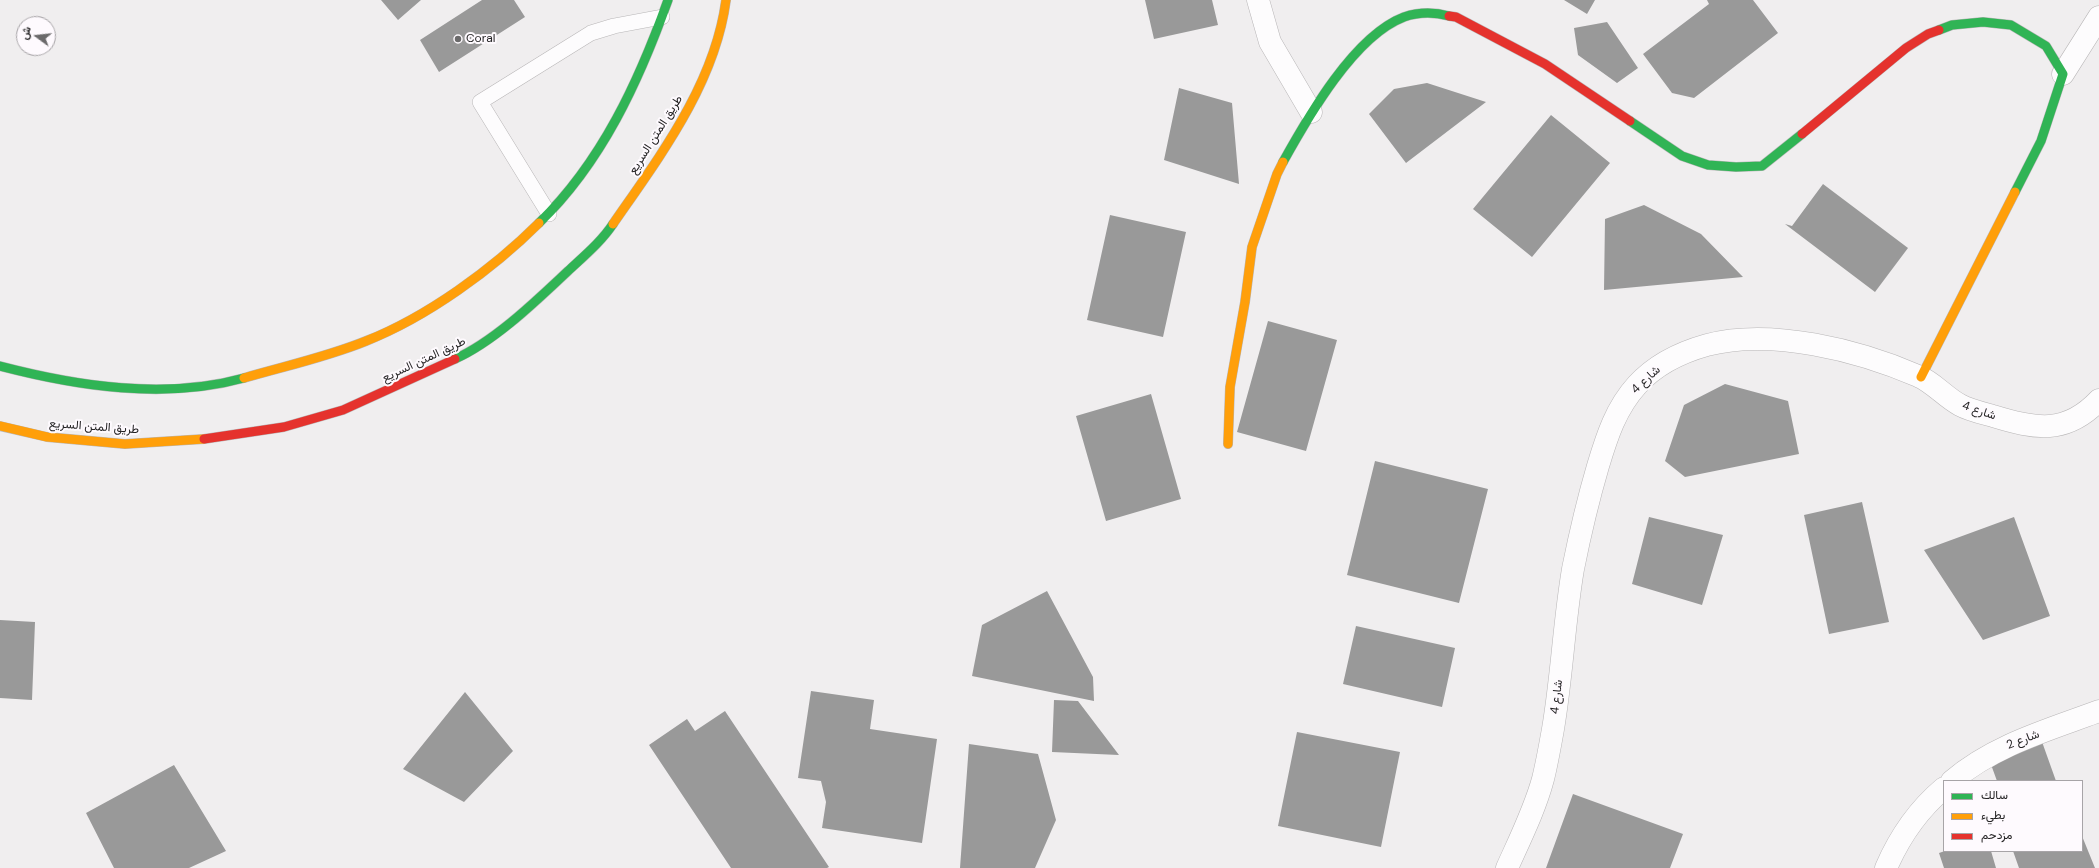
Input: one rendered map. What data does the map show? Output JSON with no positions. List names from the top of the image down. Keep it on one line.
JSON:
{"streets":{"main road":["طريق المتن السريع"],"street":["شارع 4","شارع 2"]},"places":["Coral"],"legend":["سالك","بطيء","مزدحم"],"north":"left"}
